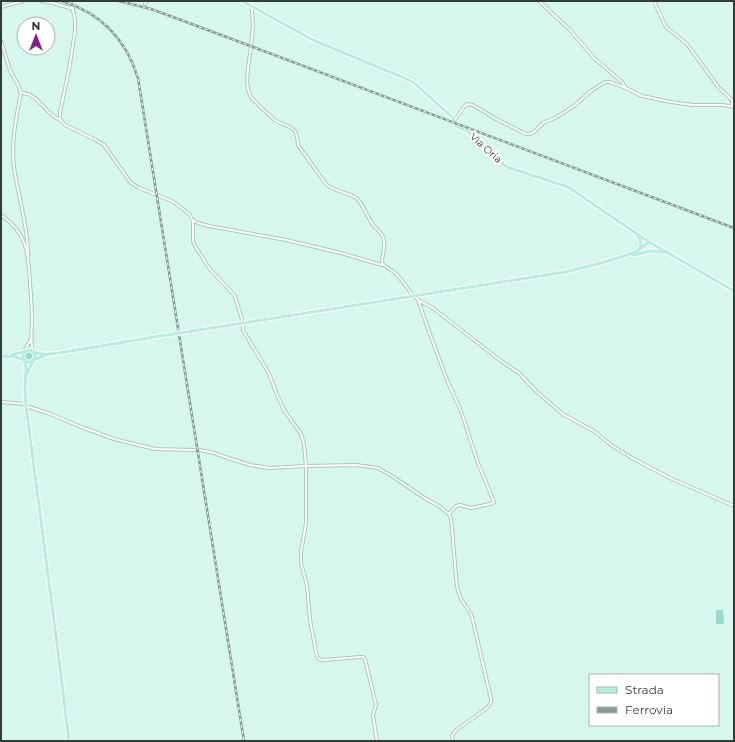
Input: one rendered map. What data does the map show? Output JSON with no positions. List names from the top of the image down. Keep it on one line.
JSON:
{"streets":{"main road":["Via Oria"]},"legend":["Strada","Ferrovia"],"north":"top"}
